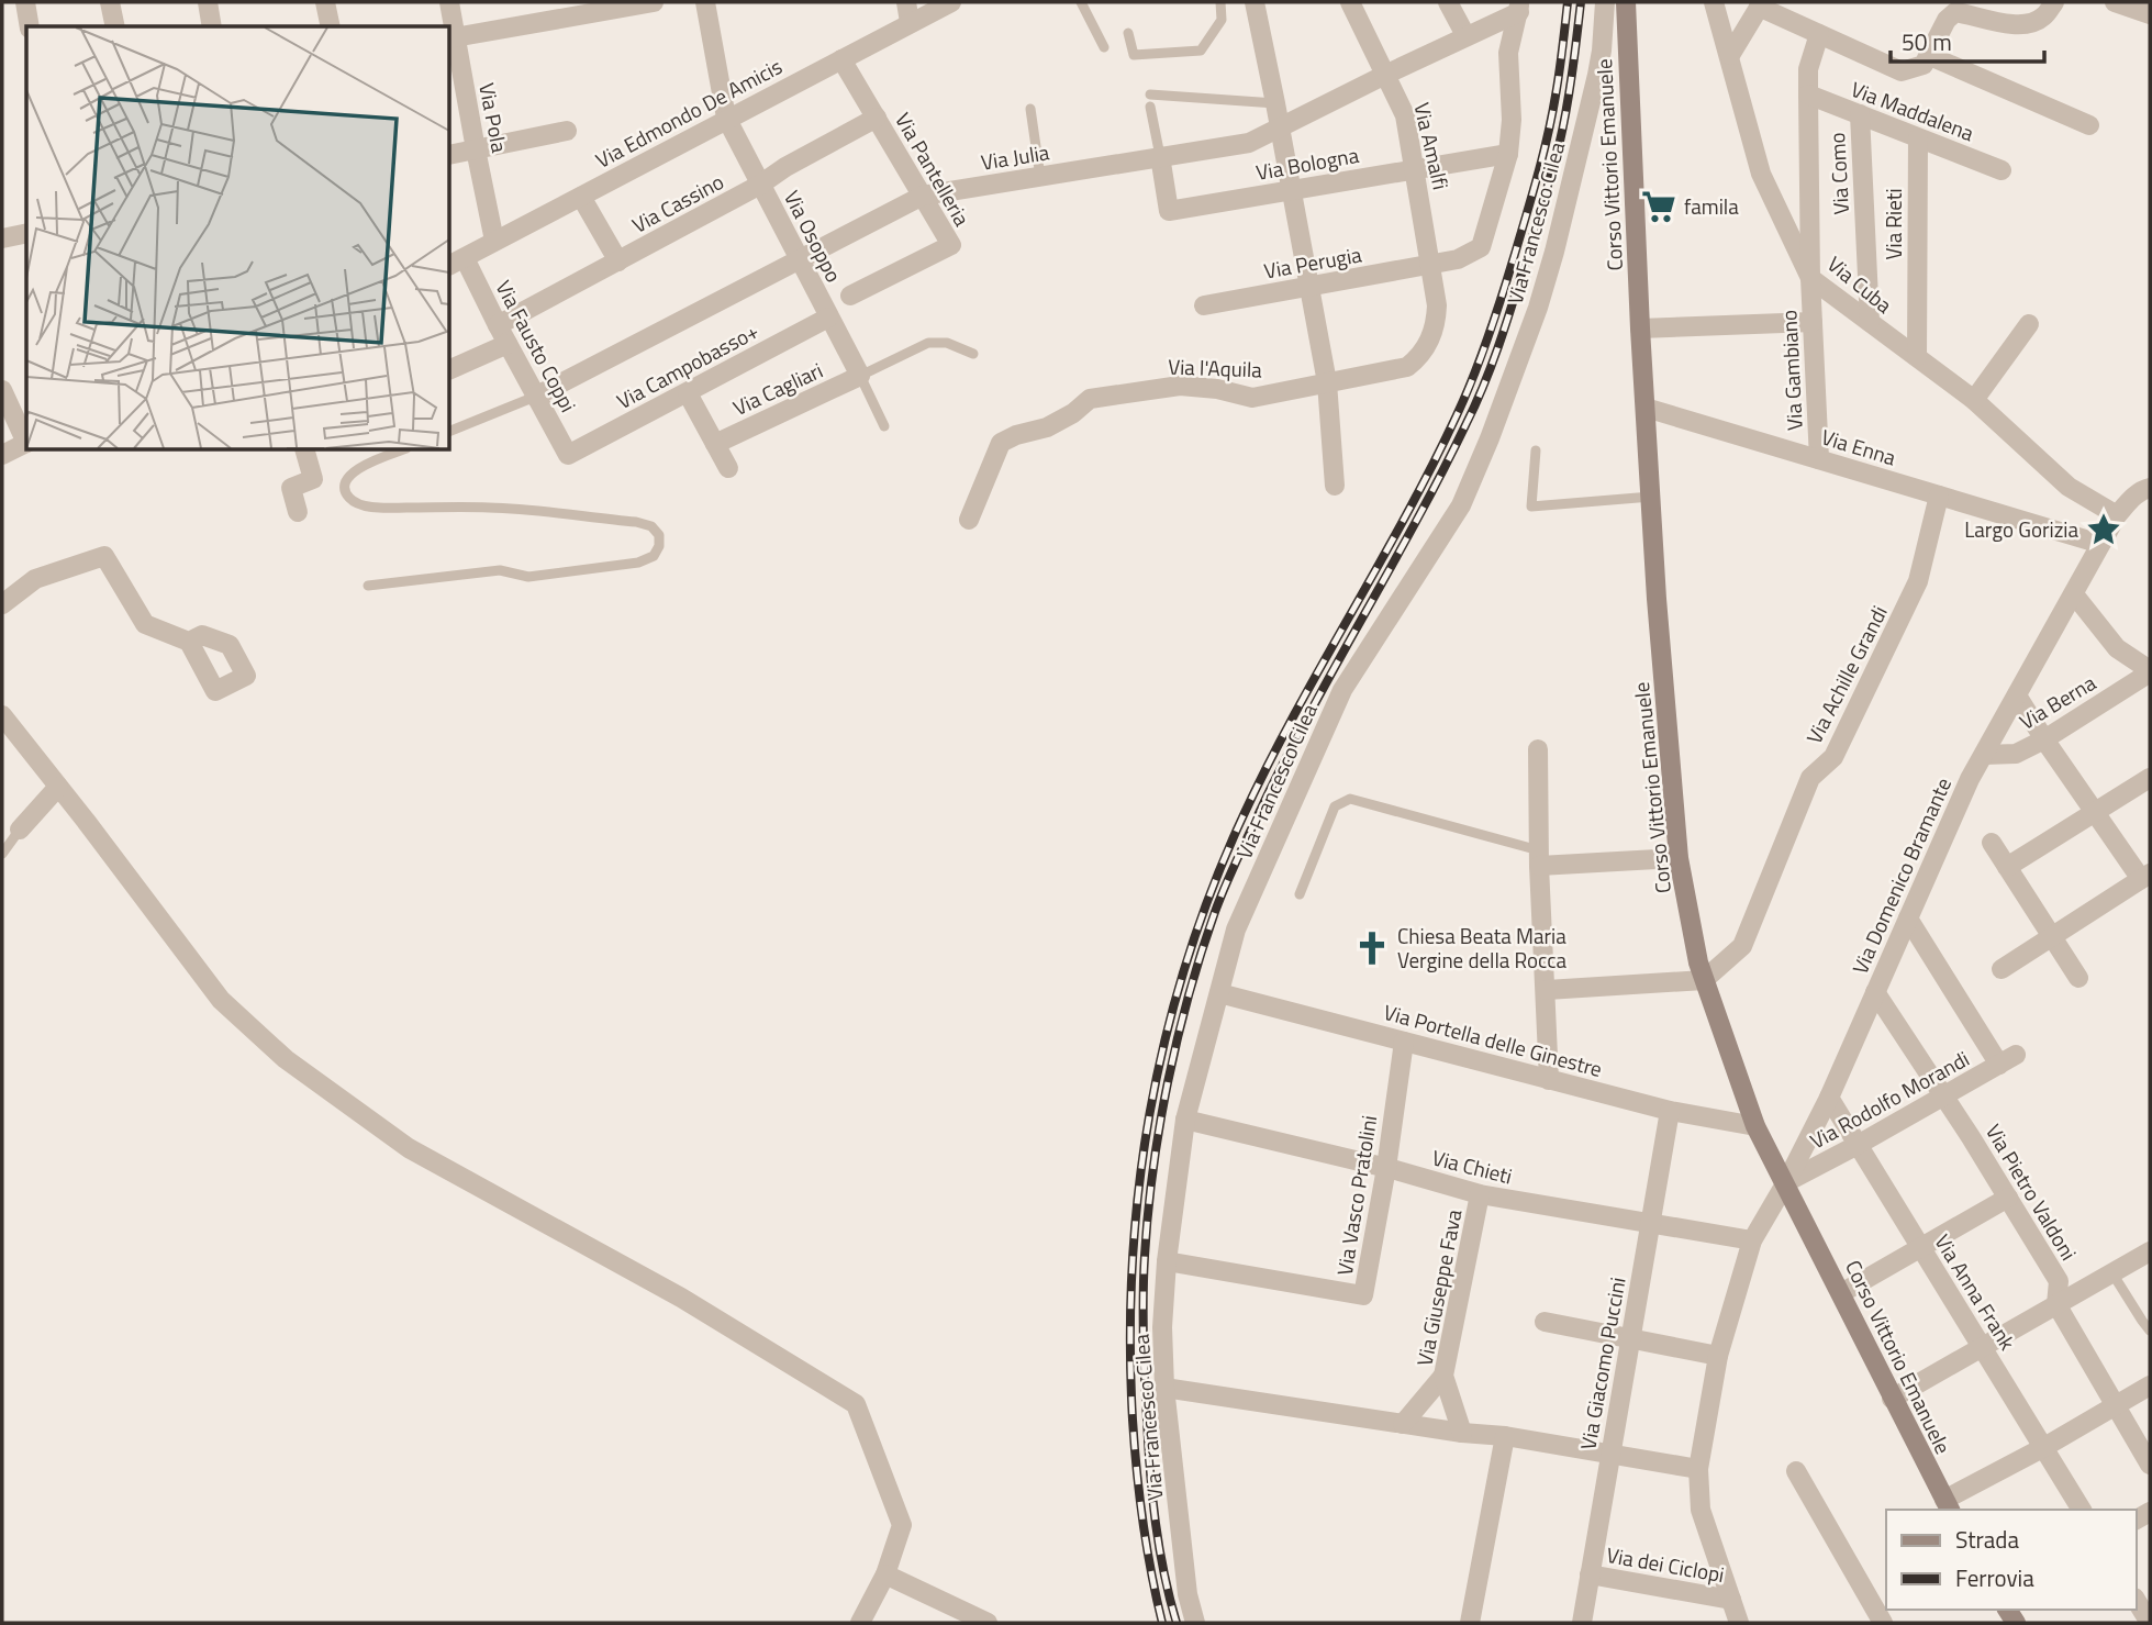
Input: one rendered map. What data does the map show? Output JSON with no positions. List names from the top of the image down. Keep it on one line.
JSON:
{"streets":{"main road":["Corso Vittorio Emanuele"],"street":["Via Maddalena","Via Edmondo De Amicis","Via Pola","Via Amalfi","Via Julia","Via Bologna","Via Pantelleria","Via Como","Via Cassino","Via Francesco Cilea","Via Rieti","Via Osoppo","Via Perugia","Via Cuba","Via Fausto Coppi","Via Campobasso+","Via l'Aquila","Via Gambiano","Via Cagliari","Via Enna","Via Achille Grandi","Via Berna","Via Domenico Bramante","Via Portella delle Ginestre","Via Rodolfo Morandi","Via Chieti","Via Pietro Valdoni","Via Vasco Pratolini","Via Giuseppe Fava","Via Anna Frank","Via Giacomo Puccini","Via dei Ciclopi"]},"crossings":[["Via Maddalena","Via Como"],["Via Maddalena","Via Rieti"],["Via Maddalena","Via Gambiano"],["Via Edmondo De Amicis","Via Pola"],["Via Edmondo De Amicis","Via Pantelleria"],["Via Edmondo De Amicis","Via Osoppo"],["Via Edmondo De Amicis","Via Fausto Coppi"],["Via Amalfi","Via Julia"],["Via Amalfi","Via Bologna"],["Via Amalfi","Via Perugia"],["Via Amalfi","Via l'Aquila"],["Via Julia","Via Bologna"],["Via Julia","Via Pantelleria"],["Via Julia","Via Osoppo"],["Via Julia","Via Fausto Coppi"],["Via Bologna","Via Perugia"],["Corso Vittorio Emanuele","Via Enna"],["Corso Vittorio Emanuele","Via Achille Grandi"],["Corso Vittorio Emanuele","Via Domenico Bramante"],["Corso Vittorio Emanuele","Via Portella delle Ginestre"],["Corso Vittorio Emanuele","Via Rodolfo Morandi"],["Via Pantelleria","Via Cassino"],["Via Como","Via Cuba"],["Via Cassino","Via Osoppo"],["Via Cassino","Via Fausto Coppi"],["Via Francesco Cilea","Via Portella delle Ginestre"],["Via Francesco Cilea","Via Chieti"],["Via Francesco Cilea","Via Vasco Pratolini"],["Via Rieti","Via Cuba"],["Via Osoppo","Via Campobasso+"],["Via Osoppo","Via Cagliari"],["Via Perugia","Via l'Aquila"],["Via Cuba","Via Gambiano"],["Via Fausto Coppi","Via Campobasso+"],["Via Gambiano","Via Enna"],["Via Enna","Via Achille Grandi"],["Via Berna","Via Domenico Bramante"],["Via Domenico Bramante","Via Rodolfo Morandi"],["Via Domenico Bramante","Via Chieti"],["Via Domenico Bramante","Via Pietro Valdoni"],["Via Domenico Bramante","Via Anna Frank"],["Via Domenico Bramante","Via dei Ciclopi"],["Via Portella delle Ginestre","Via Vasco Pratolini"],["Via Portella delle Ginestre","Via Giacomo Puccini"],["Via Rodolfo Morandi","Via Pietro Valdoni"],["Via Rodolfo Morandi","Via Anna Frank"],["Via Chieti","Via Vasco Pratolini"],["Via Chieti","Via Giuseppe Fava"],["Via Chieti","Via Giacomo Puccini"],["Via Giacomo Puccini","Via dei Ciclopi"]],"places":{"supermarket":["famila"],"place":["Largo Gorizia"],"church":["Chiesa Beata Maria Vergine della Rocca"]},"legend":["Strada","Ferrovia"],"scale_bar":"50 m"}
